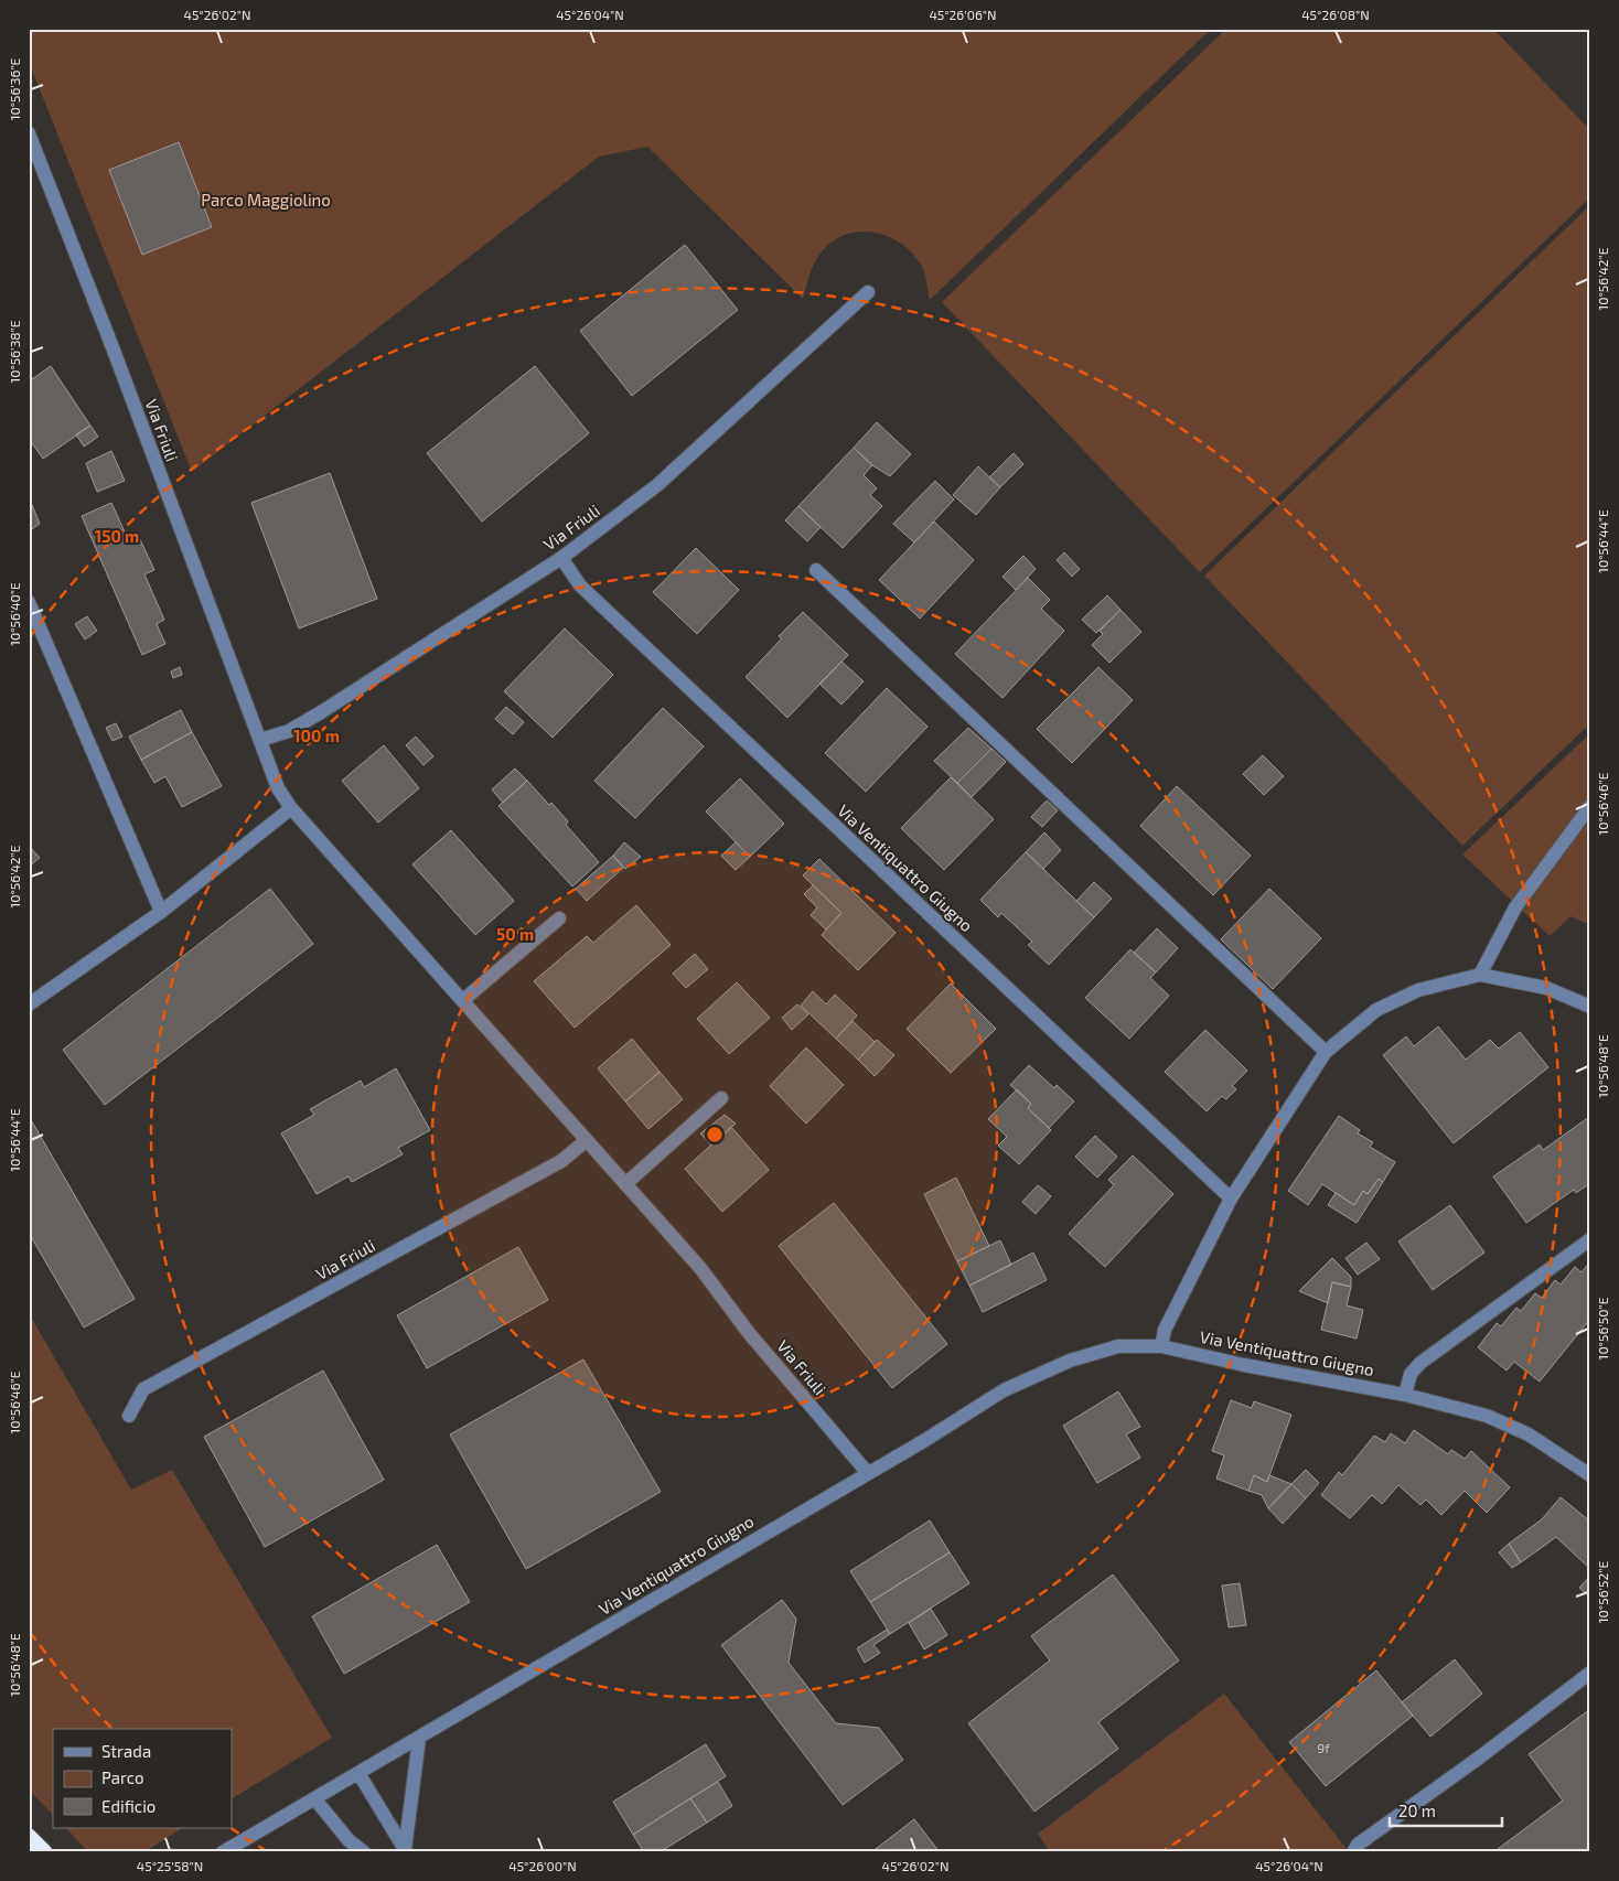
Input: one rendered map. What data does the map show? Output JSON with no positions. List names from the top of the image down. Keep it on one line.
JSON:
{"streets":{"street":["Via Friuli","Via Ventiquattro Giugno"]},"crossings":[["Via Friuli","Via Ventiquattro Giugno"]],"parks":["Parco Maggiolino"],"house_numbers":["9f"],"legend":["Strada","Parco","Edificio"],"scale_bar":"20 m","coordinates":["45°26'02\"N","45°26'04\"N","45°26'06\"N","45°26'08\"N","10°56'36\"E","10°56'42\"E","10°56'38\"E","10°56'44\"E","10°56'40\"E","10°56'46\"E","10°56'48\"E","10°56'50\"E","10°56'52\"E","45°25'58\"N","45°26'00\"N"],"rings":["150 m","100 m","50 m"]}
